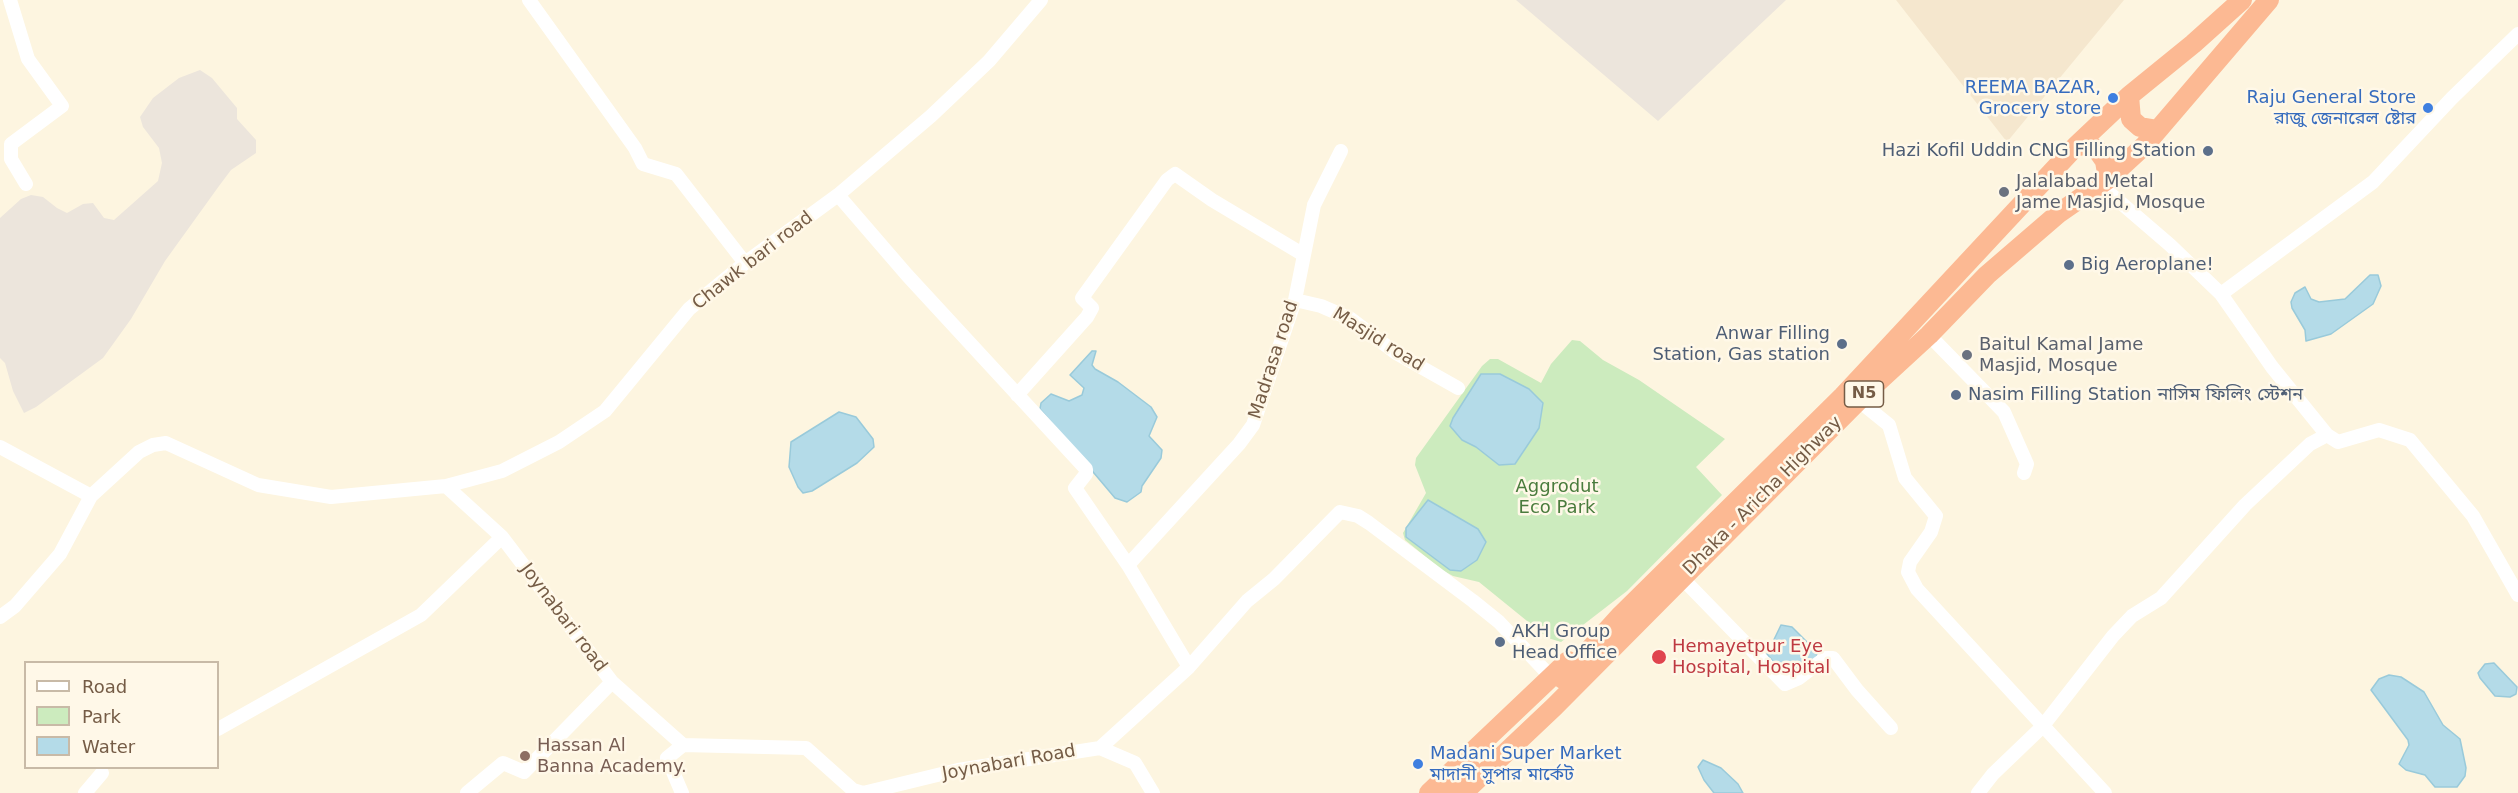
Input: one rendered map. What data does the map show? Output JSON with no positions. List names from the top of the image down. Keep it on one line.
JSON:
{"streets":{"highway":["N5","Dhaka - Aricha Highway"],"street":["Chawk bari road","Masjid road","Madrasa road","Joynabari road","Joynabari Road"]},"crossings":[["Chawk bari road","Joynabari road"],["Masjid road","Madrasa road"],["Joynabari road","Joynabari Road"]],"parks":["Aggrodut Eco Park"],"places":["REEMA BAZAR, Grocery store","Raju General Store রাজু জেনারেল ষ্টোর","Hazi Kofil Uddin CNG Filling Station","Jalalabad Metal Jame Masjid, Mosque","Big Aeroplane!","Anwar Filling Station, Gas station","Baitul Kamal Jame Masjid, Mosque","Nasim Filling Station নাসিম ফিলিং স্টেশন","AKH Group Head Office","Hemayetpur Eye Hospital, Hospital","Hassan Al Banna Academy.","Madani Super Market মাদানী সুপার মার্কেট"],"legend":["Road","Park","Water"]}
